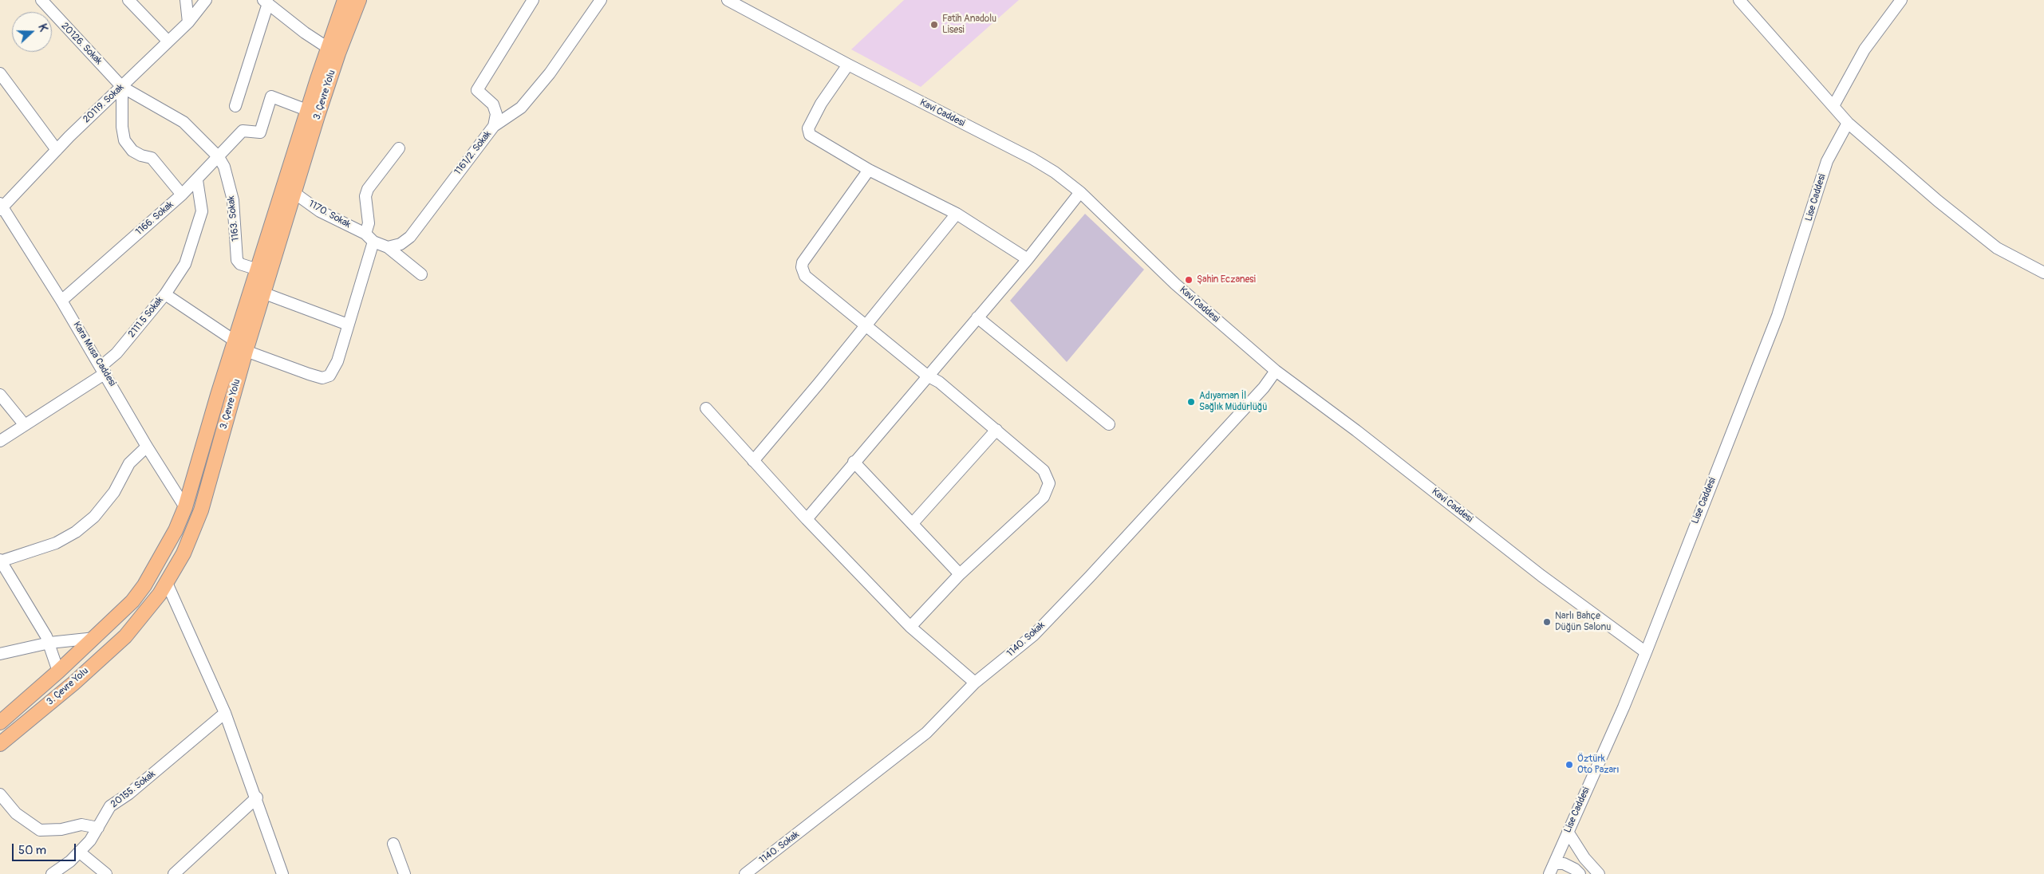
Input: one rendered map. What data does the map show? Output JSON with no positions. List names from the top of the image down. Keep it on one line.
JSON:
{"streets":{"main road":["3. Çevre Yolu"],"street":["20126. Sokak","20119. Sokak","Kavi Caddesi","1161/2. Sokak","Lise Caddesi","1170. Sokak","1166. Sokak","1163. Sokak","2111.5 Sokak","Kara Musa Caddesi","1140. Sokak","20155. Sokak"]},"crossings":[["20126. Sokak","20119. Sokak"],["20126. Sokak","1166. Sokak"],["20126. Sokak","1163. Sokak"],["3. Çevre Yolu","1170. Sokak"],["3. Çevre Yolu","1166. Sokak"],["3. Çevre Yolu","1163. Sokak"],["3. Çevre Yolu","2111.5 Sokak"],["3. Çevre Yolu","Kara Musa Caddesi"],["20119. Sokak","Kara Musa Caddesi"],["Kavi Caddesi","Lise Caddesi"],["Kavi Caddesi","1140. Sokak"],["1161/2. Sokak","1170. Sokak"],["1170. Sokak","2111.5 Sokak"],["1166. Sokak","1163. Sokak"],["1166. Sokak","Kara Musa Caddesi"],["2111.5 Sokak","Kara Musa Caddesi"]],"places":["Fatih Anadolu Lisesi","Şahin Eczanesi","Adıyaman İl Sağlık Müdürlüğü","Narlı Bahçe Düğün Salonu","Öztürk Oto Pazarı"],"scale_bar":"50 m","north":"right"}
